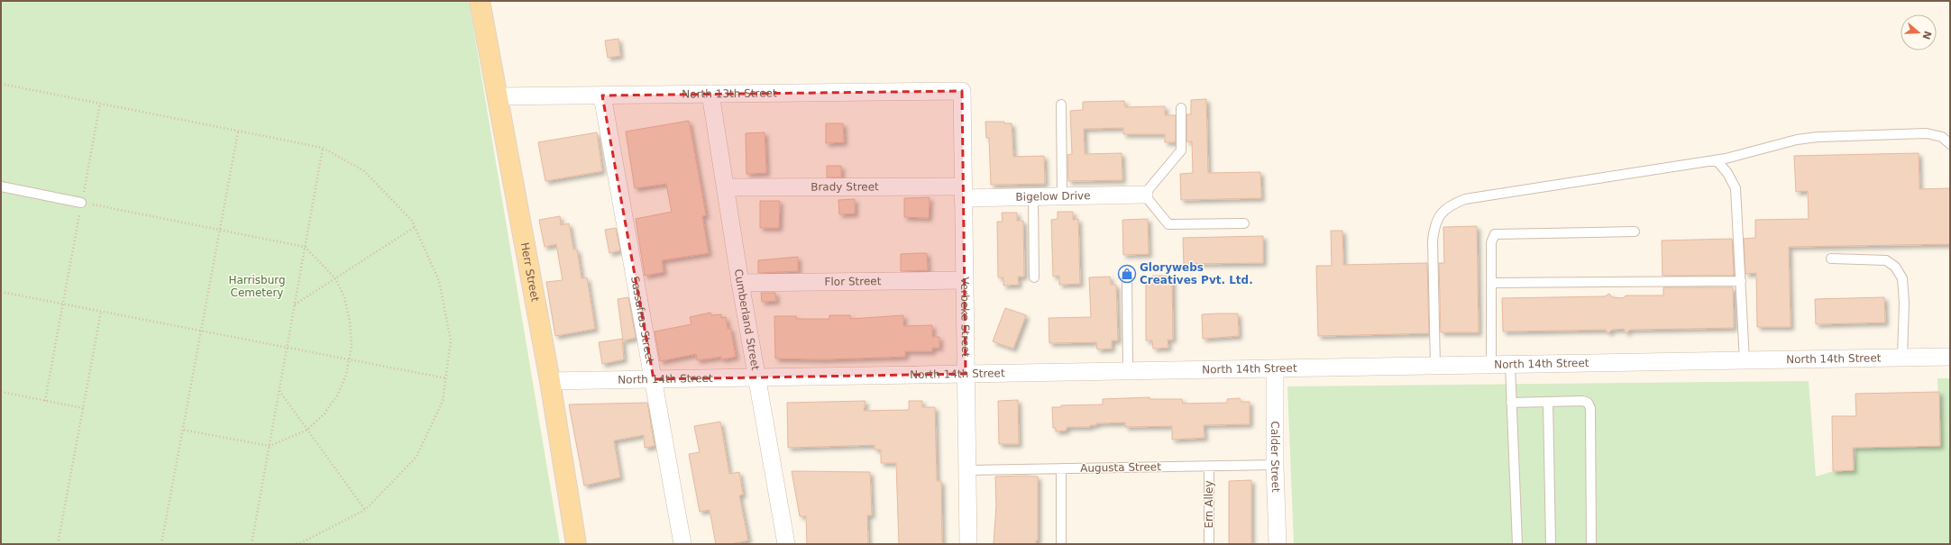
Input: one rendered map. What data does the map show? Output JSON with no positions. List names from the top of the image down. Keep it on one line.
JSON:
{"streets":{"main road":["Herr Street"],"street":["North 13th Street","Brady Street","Bigelow Drive","Flor Street","Verbeke Street","Cumberland Street","Sassafras Street","North 14th Street","Calder Street"],"lane":["Augusta Street","Ern Alley"]},"crossings":[["North 13th Street","Herr Street"],["North 13th Street","Verbeke Street"],["North 13th Street","Cumberland Street"],["North 13th Street","Sassafras Street"],["Brady Street","Bigelow Drive"],["Brady Street","Verbeke Street"],["Brady Street","Cumberland Street"],["Bigelow Drive","Verbeke Street"],["Herr Street","North 14th Street"],["Flor Street","Verbeke Street"],["Flor Street","Cumberland Street"],["Verbeke Street","North 14th Street"],["Verbeke Street","Augusta Street"],["Cumberland Street","North 14th Street"],["Sassafras Street","North 14th Street"],["North 14th Street","Calder Street"],["Calder Street","Augusta Street"],["Augusta Street","Ern Alley"]],"parks":["Harrisburg Cemetery"],"places":{"shop":["Glorywebs Creatives Pvt. Ltd."]},"north":"right"}
